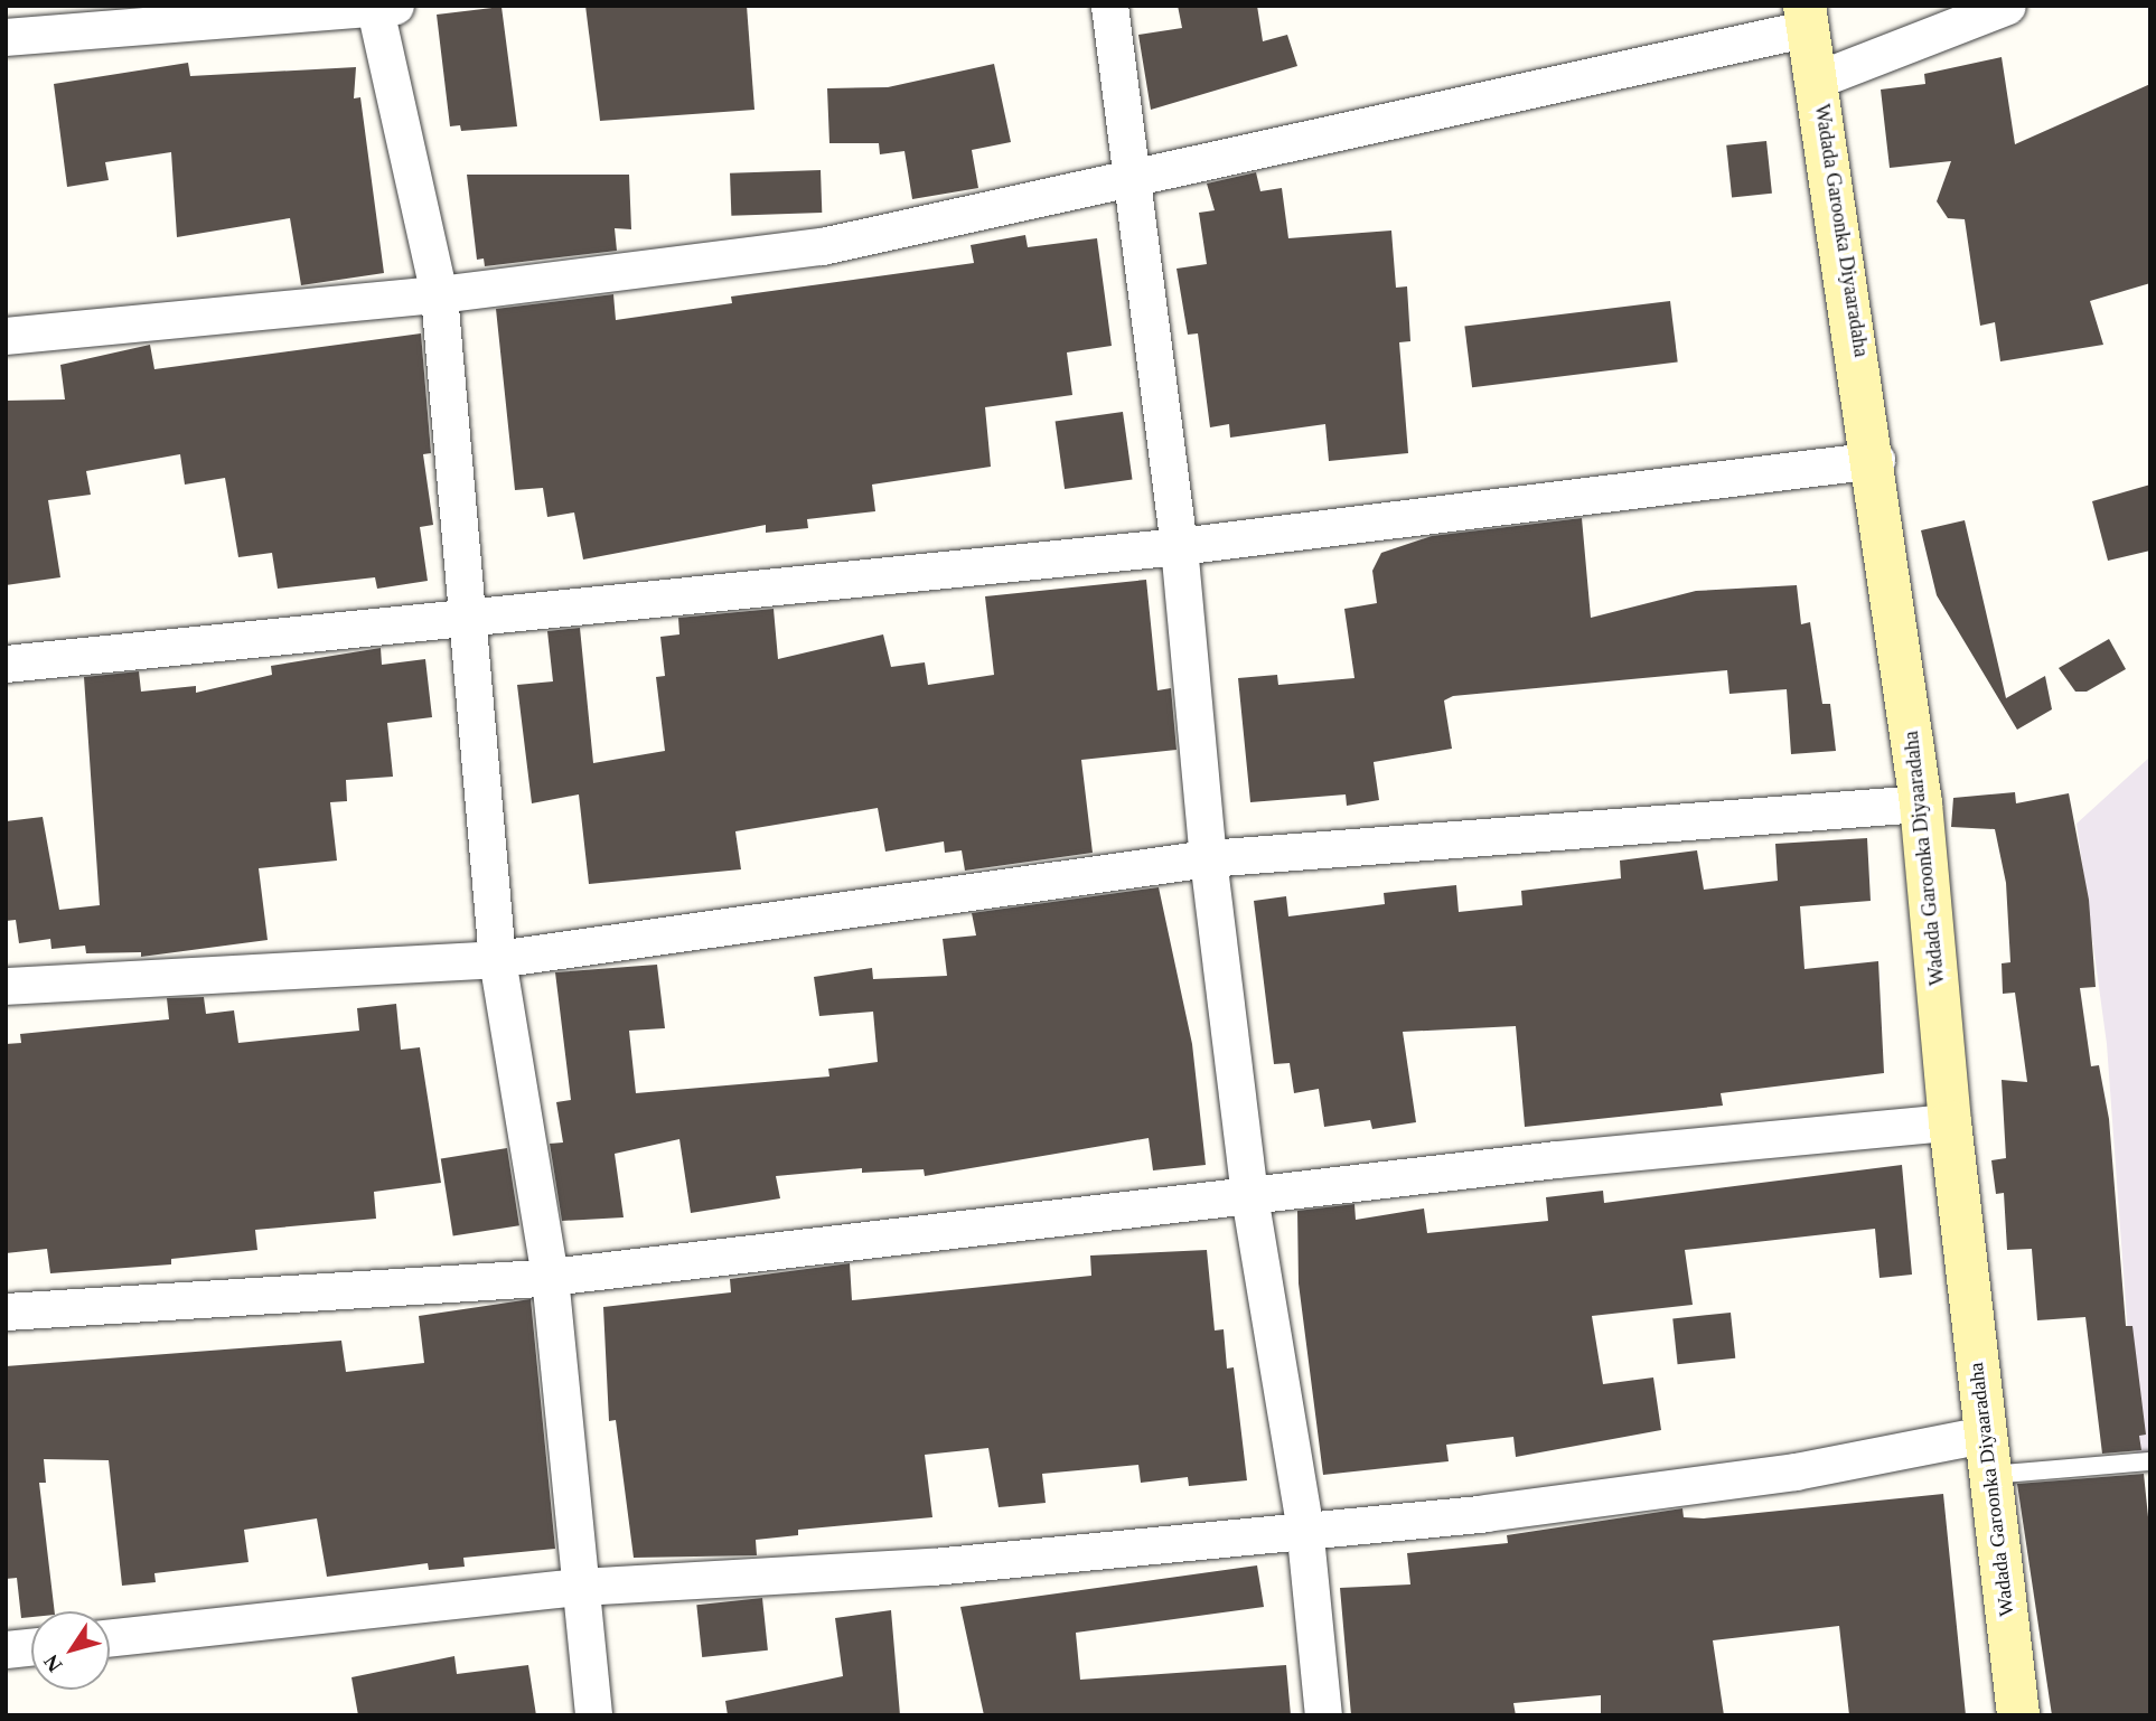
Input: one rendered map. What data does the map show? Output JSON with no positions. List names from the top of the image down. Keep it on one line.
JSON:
{"streets":{"main road":["Wadada Garoonka Diyaaradaha"]},"north":"bottom left"}
